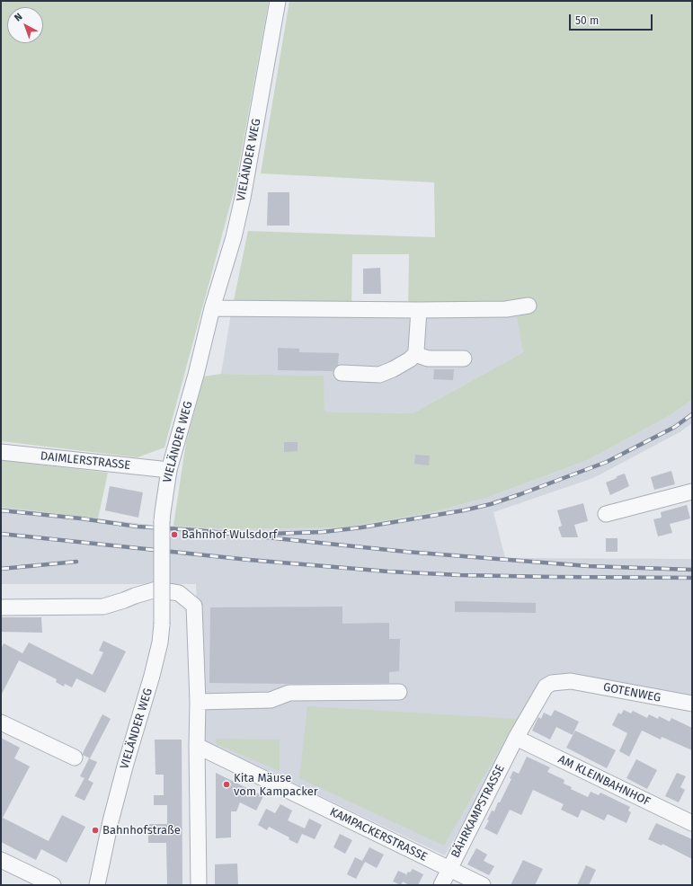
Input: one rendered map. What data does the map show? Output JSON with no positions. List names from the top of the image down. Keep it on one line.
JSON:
{"streets":{"street":["VIELÄNDER WEG","DAIMLERSTRASSE","GOTENWEG","AM KLEINBAHNHOF","BÄHRKAMPSTRASSE","KAMPACKERSTRASSE"]},"crossings":[["VIELÄNDER WEG","DAIMLERSTRASSE"],["GOTENWEG","AM KLEINBAHNHOF"],["GOTENWEG","BÄHRKAMPSTRASSE"],["AM KLEINBAHNHOF","BÄHRKAMPSTRASSE"],["BÄHRKAMPSTRASSE","KAMPACKERSTRASSE"]],"places":["Bahnhof Wulsdorf","Kita Mäuse vom Kampacker","Bahnhofstraße"],"scale_bar":"50 m","north":"top left"}
